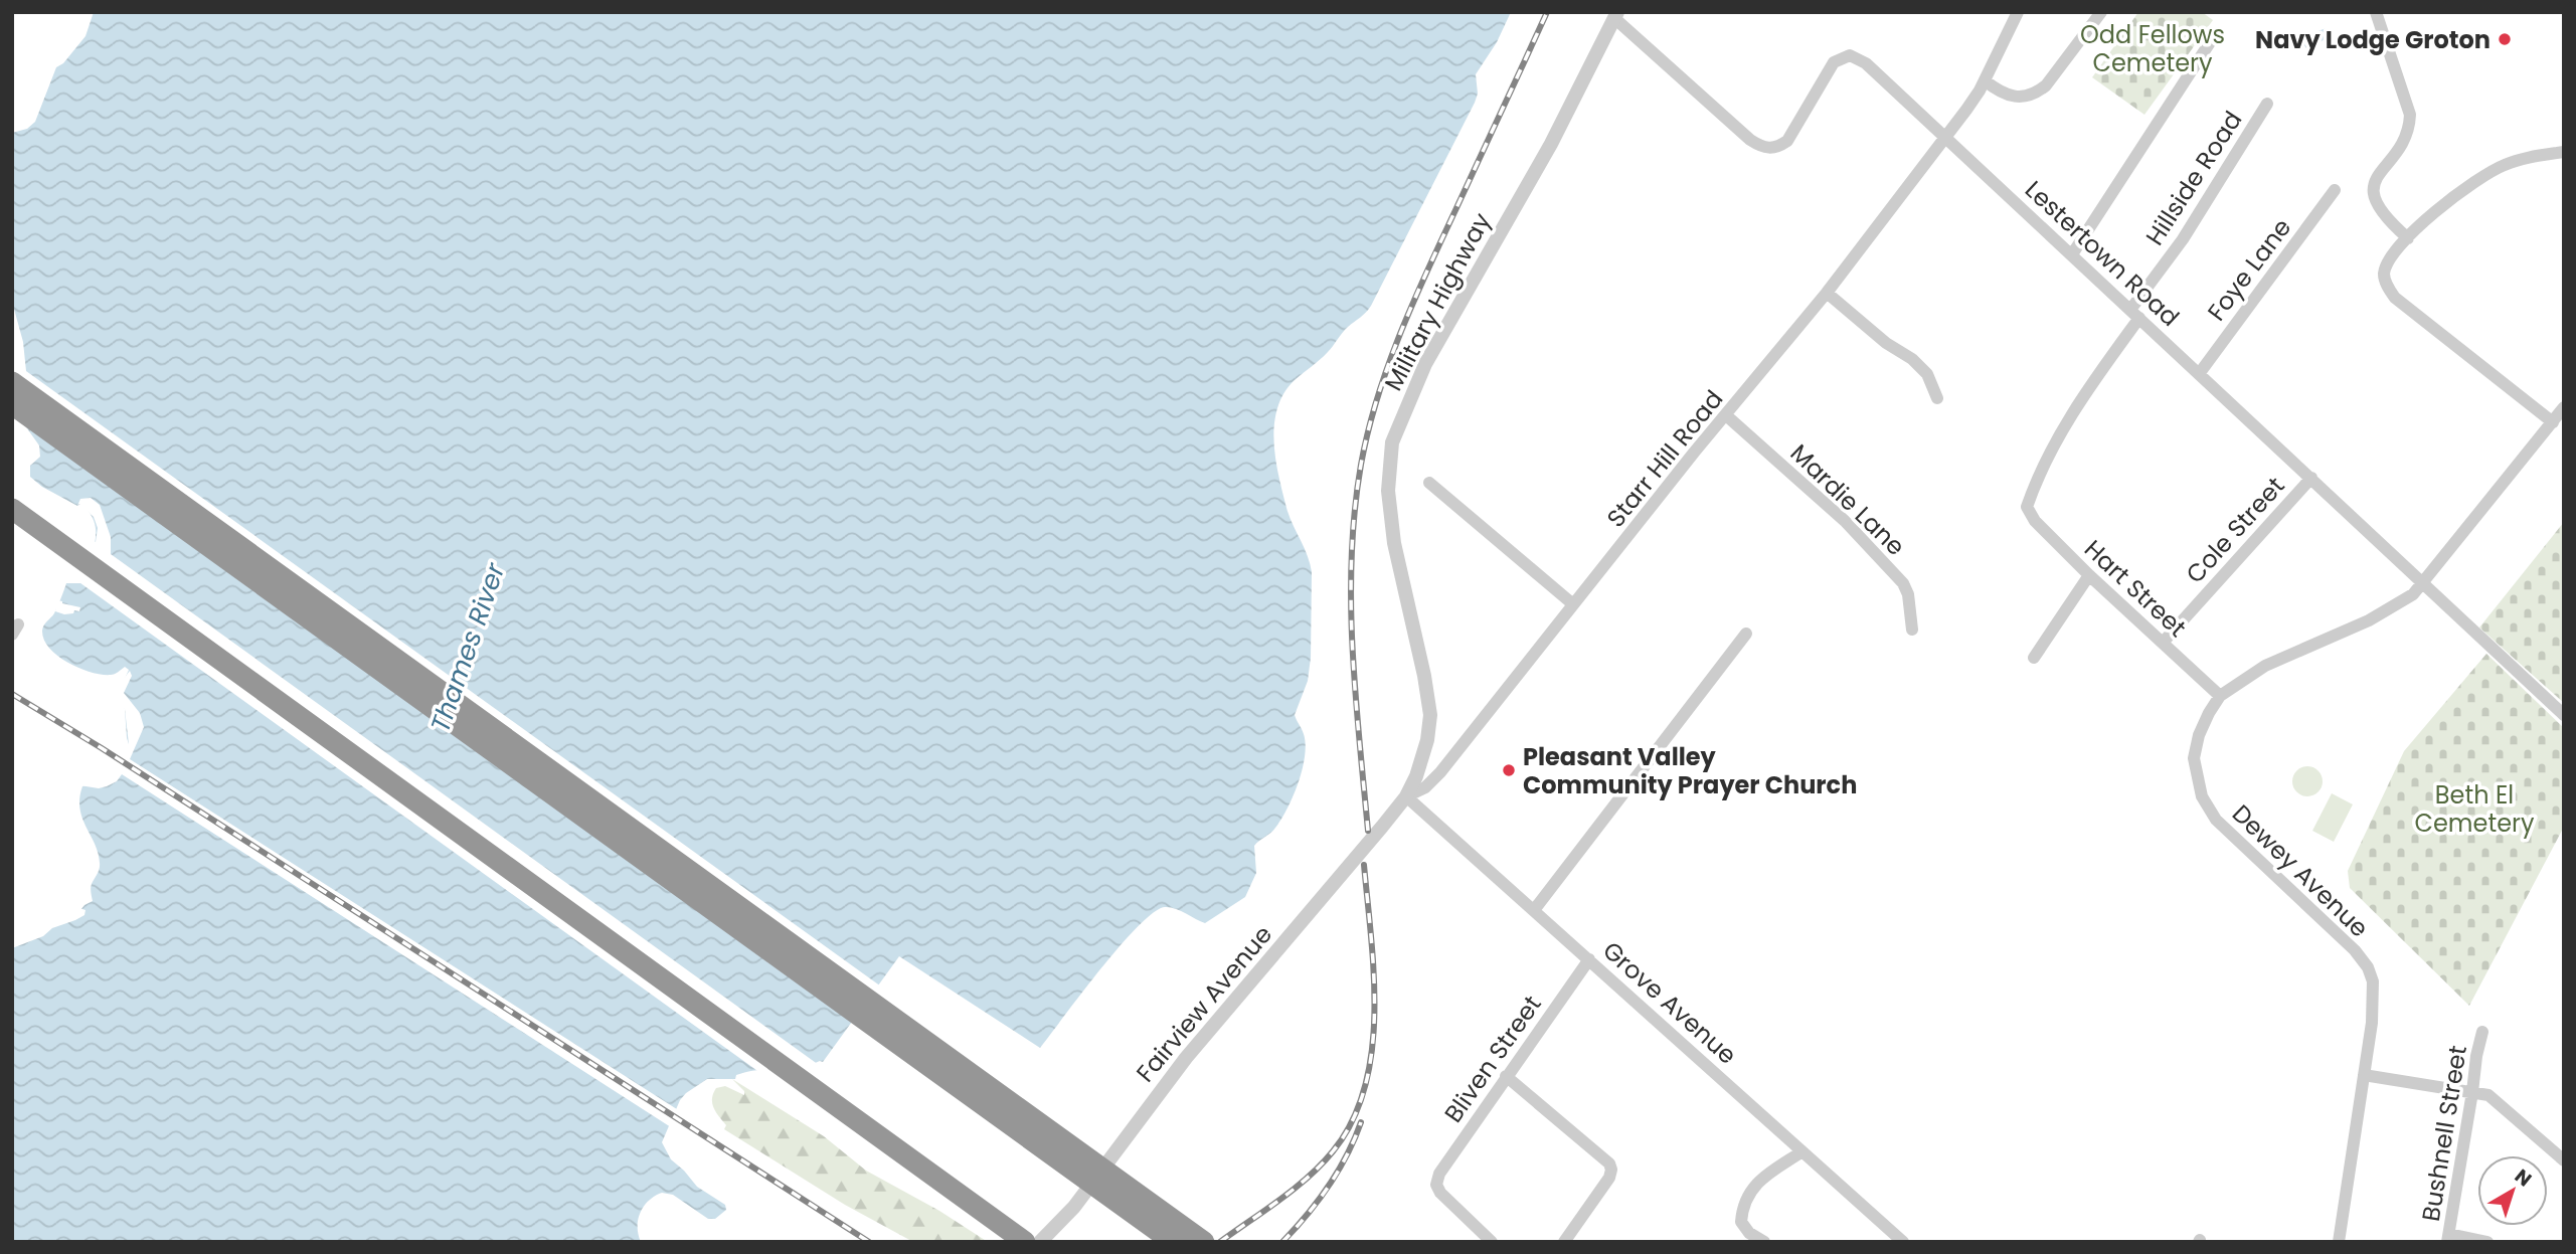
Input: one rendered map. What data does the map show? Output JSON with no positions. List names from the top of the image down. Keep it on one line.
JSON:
{"streets":{"street":["Hillside Road","Lestertown Road","Foye Lane","Military Highway","Starr Hill Road","Mardie Lane","Cole Street","Hart Street","Dewey Avenue","Grove Avenue","Fairview Avenue","Bliven Street","Bushnell Street"]},"crossings":[["Hillside Road","Lestertown Road"],["Hillside Road","Hart Street"],["Lestertown Road","Foye Lane"],["Lestertown Road","Military Highway"],["Lestertown Road","Starr Hill Road"],["Lestertown Road","Cole Street"],["Lestertown Road","Dewey Avenue"],["Military Highway","Starr Hill Road"],["Military Highway","Grove Avenue"],["Military Highway","Fairview Avenue"],["Starr Hill Road","Mardie Lane"],["Starr Hill Road","Grove Avenue"],["Starr Hill Road","Fairview Avenue"],["Cole Street","Hart Street"],["Hart Street","Dewey Avenue"],["Grove Avenue","Fairview Avenue"],["Grove Avenue","Bliven Street"]],"water":["Thames River"],"parks":["Odd Fellows Cemetery","Beth El Cemetery"],"places":["Navy Lodge Groton","Pleasant Valley Community Prayer Church"],"north":"top right"}
